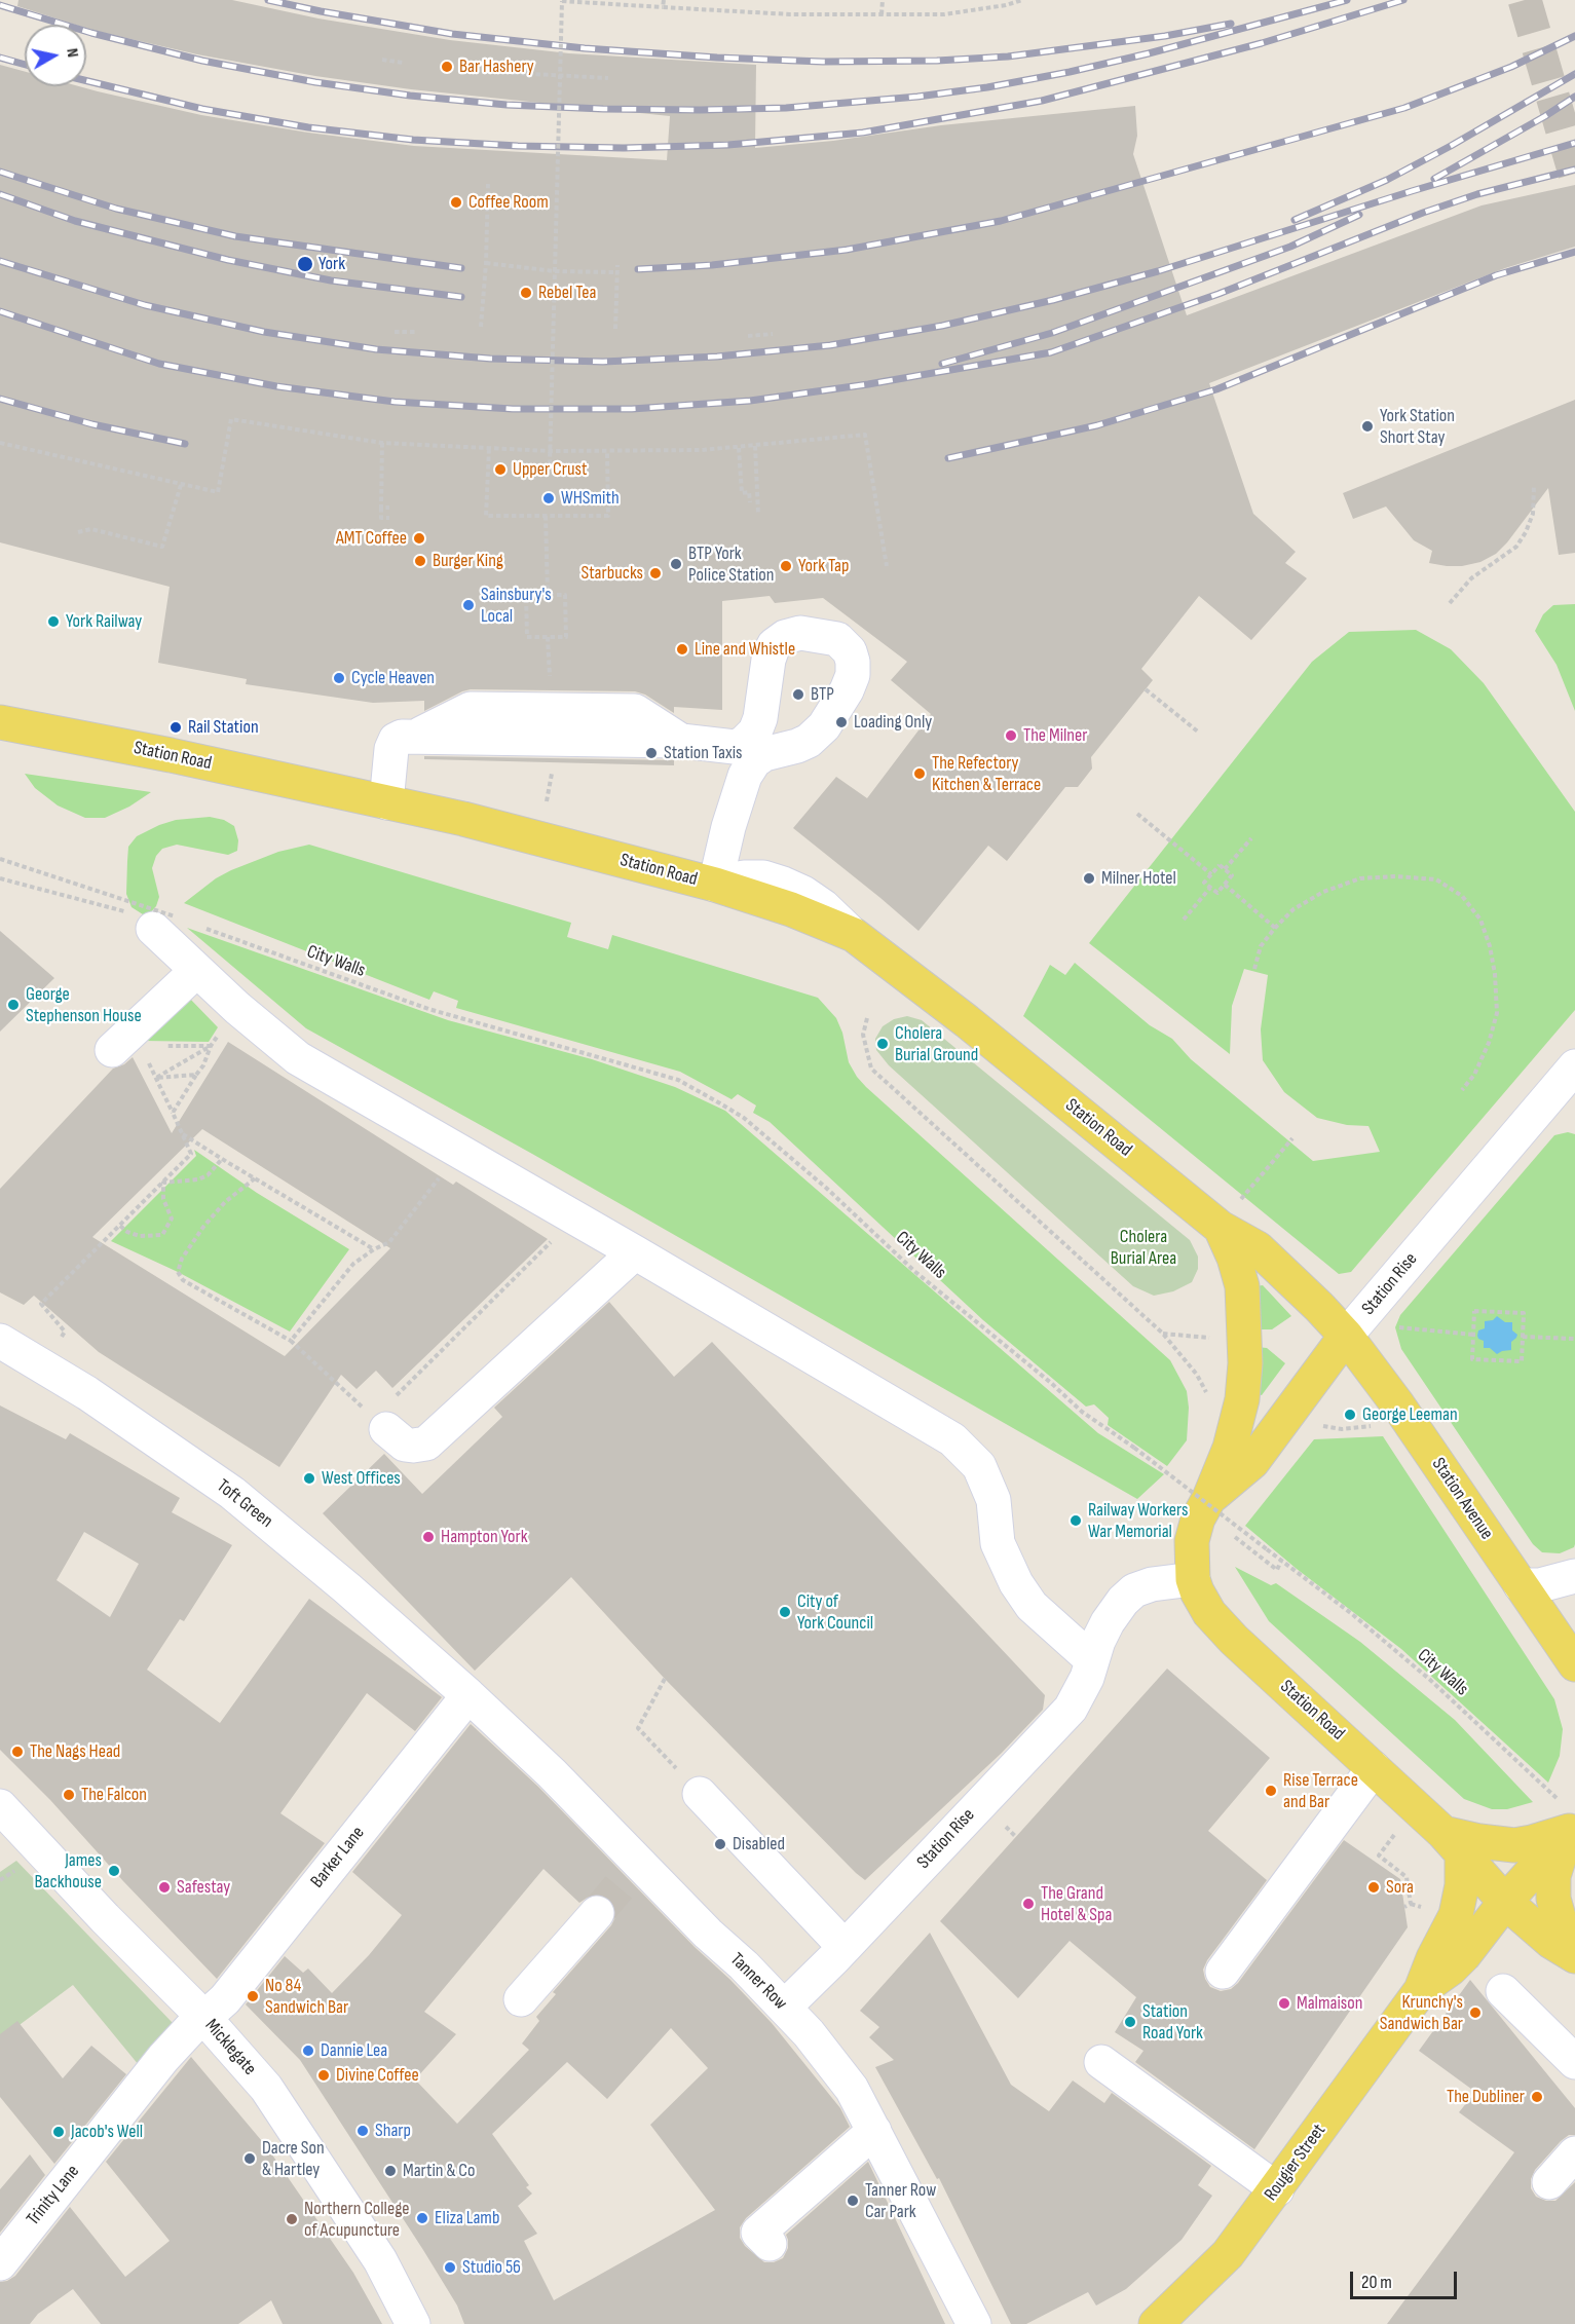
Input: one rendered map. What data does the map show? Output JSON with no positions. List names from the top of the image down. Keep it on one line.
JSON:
{"streets":{"main road":["Station Road","Station Rise","Station Avenue","Rougier Street"],"street":["Toft Green","Barker Lane","Tanner Row","Micklegate","Trinity Lane"],"path":["City Walls"]},"crossings":[["Station Road","City Walls"],["Station Road","Station Rise"],["Station Road","Station Avenue"],["Station Road","Rougier Street"],["City Walls","Rougier Street"],["Station Rise","Station Avenue"],["Station Rise","Tanner Row"],["Toft Green","Barker Lane"],["Toft Green","Tanner Row"],["Barker Lane","Tanner Row"],["Barker Lane","Micklegate"],["Barker Lane","Trinity Lane"],["Micklegate","Trinity Lane"]],"parks":["Cholera Burial Area"],"places":["Bar Hashery","Coffee Room","York","Rebel Tea","York Station Short Stay","Upper Crust","WHSmith","AMT Coffee","Burger King","BTP York Police Station","York Tap","Starbucks","Sainsbury's Local","York Railway","Line and Whistle","Cycle Heaven","BTP","Loading Only","Rail Station","The Milner","Station Taxis","The Refectory Kitchen & Terrace","Milner Hotel","George Stephenson House","Cholera Burial Ground","George Leeman","West Offices","Railway Workers War Memorial","Hampton York","City of York Council","The Nags Head","Rise Terrace and Bar","The Falcon","Disabled","James Backhouse","Safestay","Sora","The Grand Hotel & Spa","No 84 Sandwich Bar","Malmaison","Krunchy's Sandwich Bar","Station Road York","Dannie Lea","Divine Coffee","The Dubliner","Sharp","Jacob's Well","Dacre Son & Hartley","Martin & Co","Tanner Row Car Park","Eliza Lamb","Northern College of Acupuncture","Studio 56"],"scale_bar":"20 m","north":"right"}
